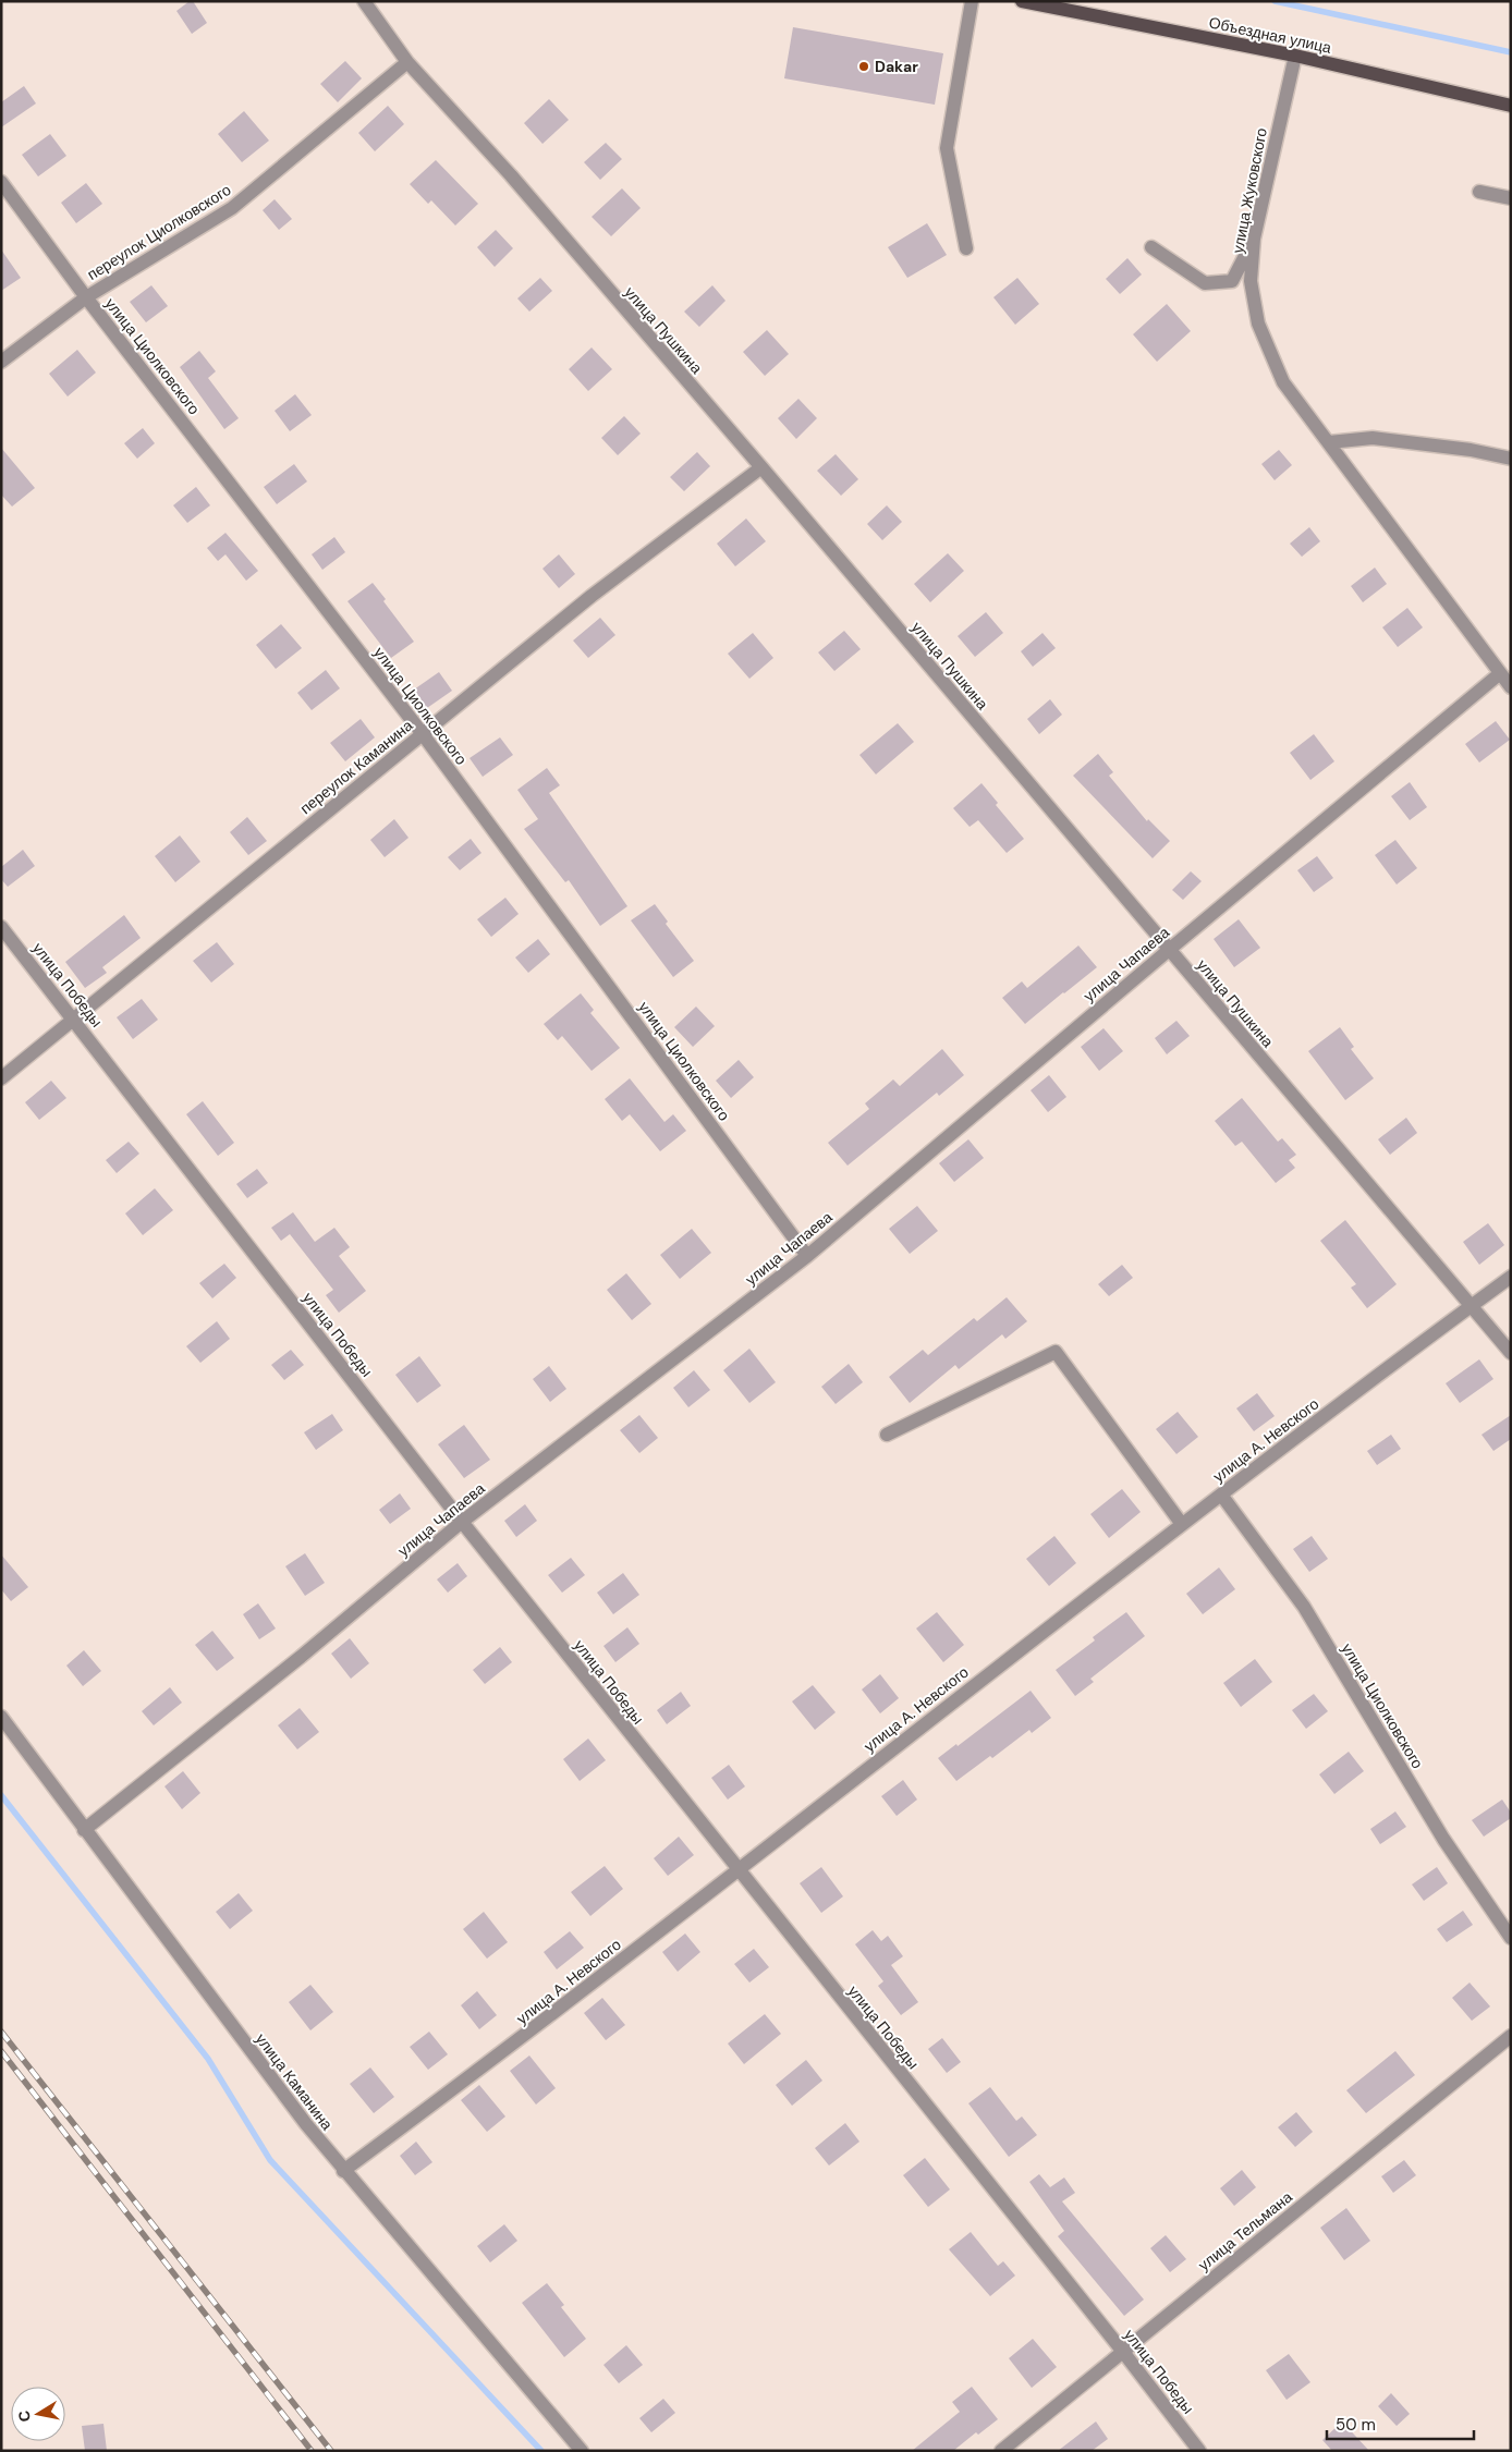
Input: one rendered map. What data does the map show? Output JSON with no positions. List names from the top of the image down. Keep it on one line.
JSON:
{"streets":{"main road":["Объездная улица"],"street":["улица Жуковского","переулок Циолковского","улица Пушкина","улица Циолковского","переулок Каманина","улица Чапаева","улица Победы","улица А. Невского","улица Каманина","улица Тельмана"]},"crossings":[["Объездная улица","улица Жуковского"],["улица Жуковского","улица Чапаева"],["переулок Циолковского","улица Пушкина"],["переулок Циолковского","улица Циолковского"],["улица Пушкина","переулок Каманина"],["улица Пушкина","улица Чапаева"],["улица Пушкина","улица А. Невского"],["улица Циолковского","переулок Каманина"],["улица Циолковского","улица Чапаева"],["улица Циолковского","улица А. Невского"],["переулок Каманина","улица Победы"],["улица Чапаева","улица Победы"],["улица Чапаева","улица Каманина"],["улица Победы","улица А. Невского"],["улица Победы","улица Тельмана"],["улица А. Невского","улица Каманина"]],"places":["Dakar"],"scale_bar":"50 m","north":"left"}
